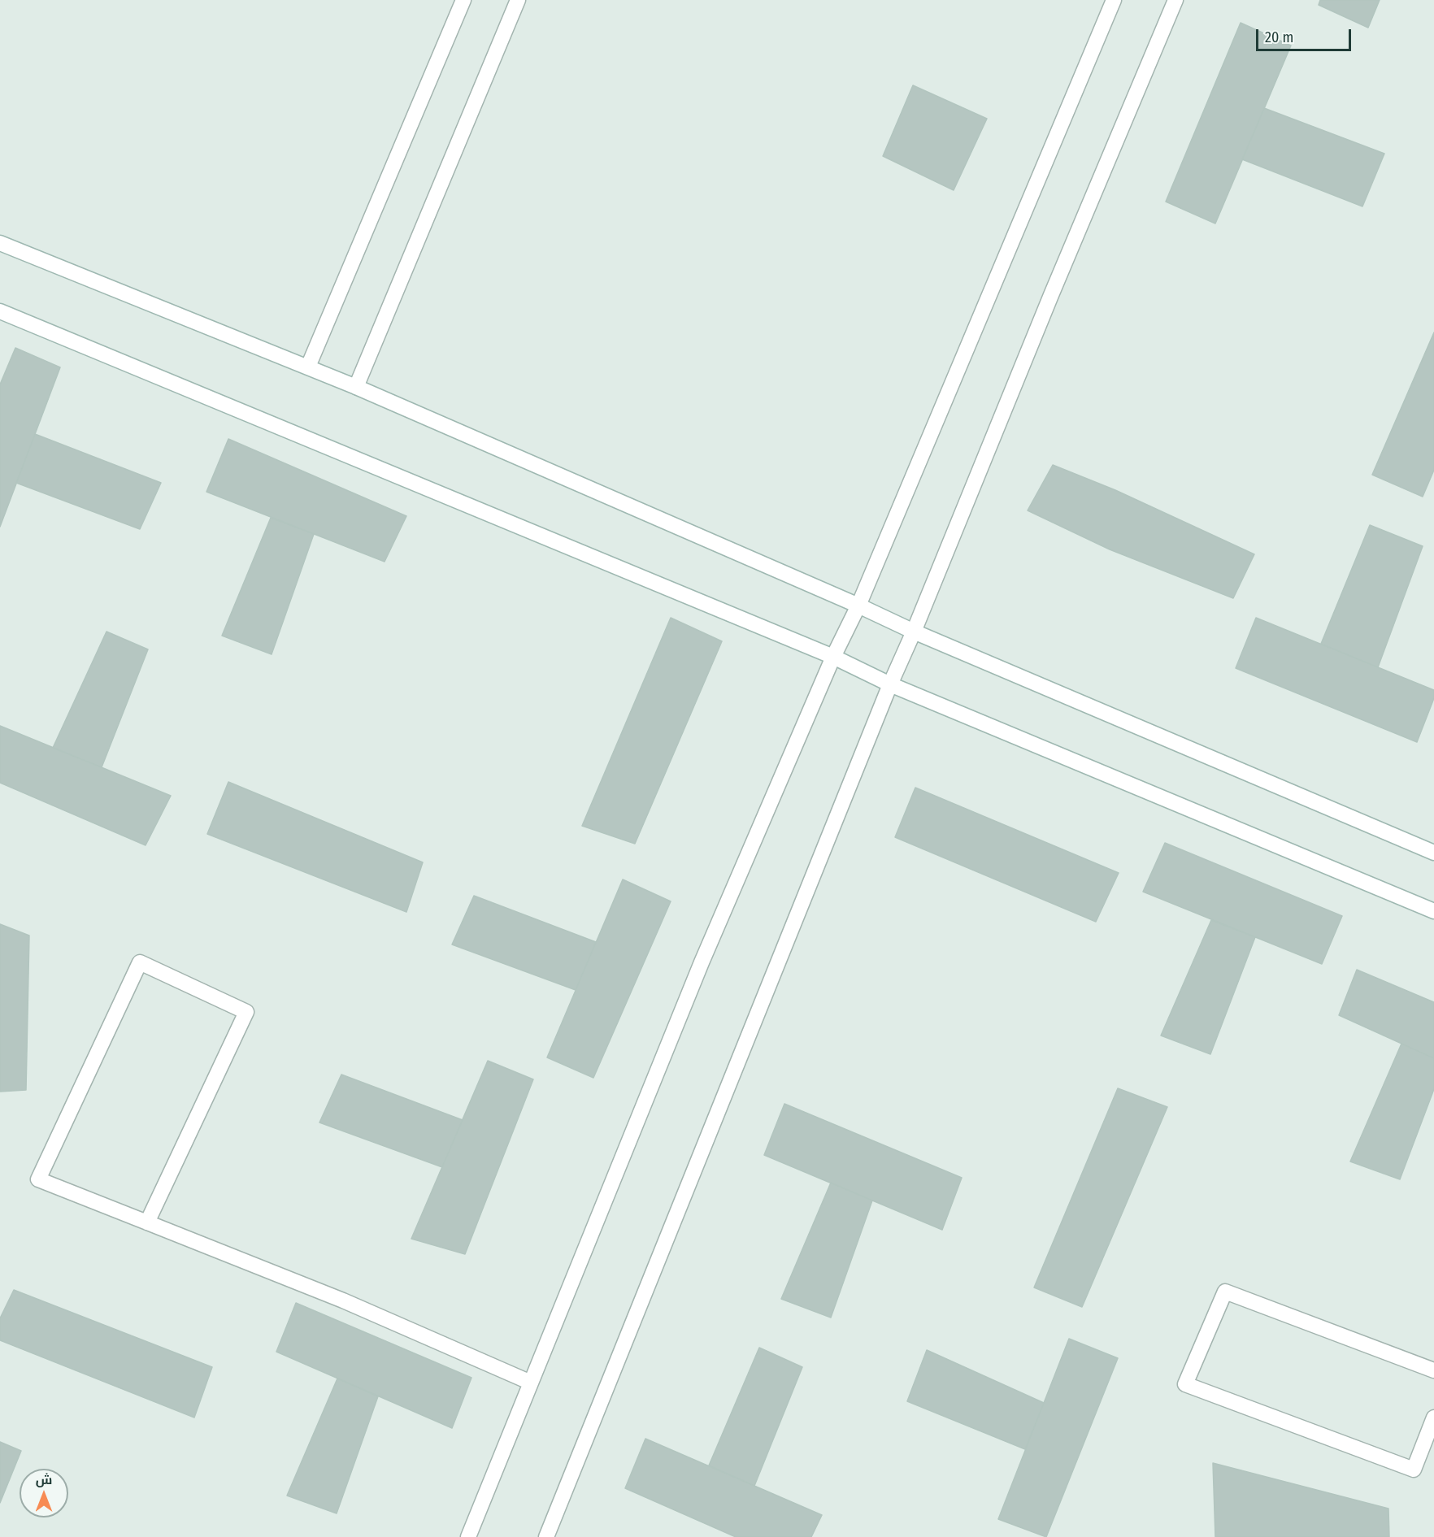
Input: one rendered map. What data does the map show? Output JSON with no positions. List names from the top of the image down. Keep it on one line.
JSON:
{"scale_bar":"20 m","north":"top"}
